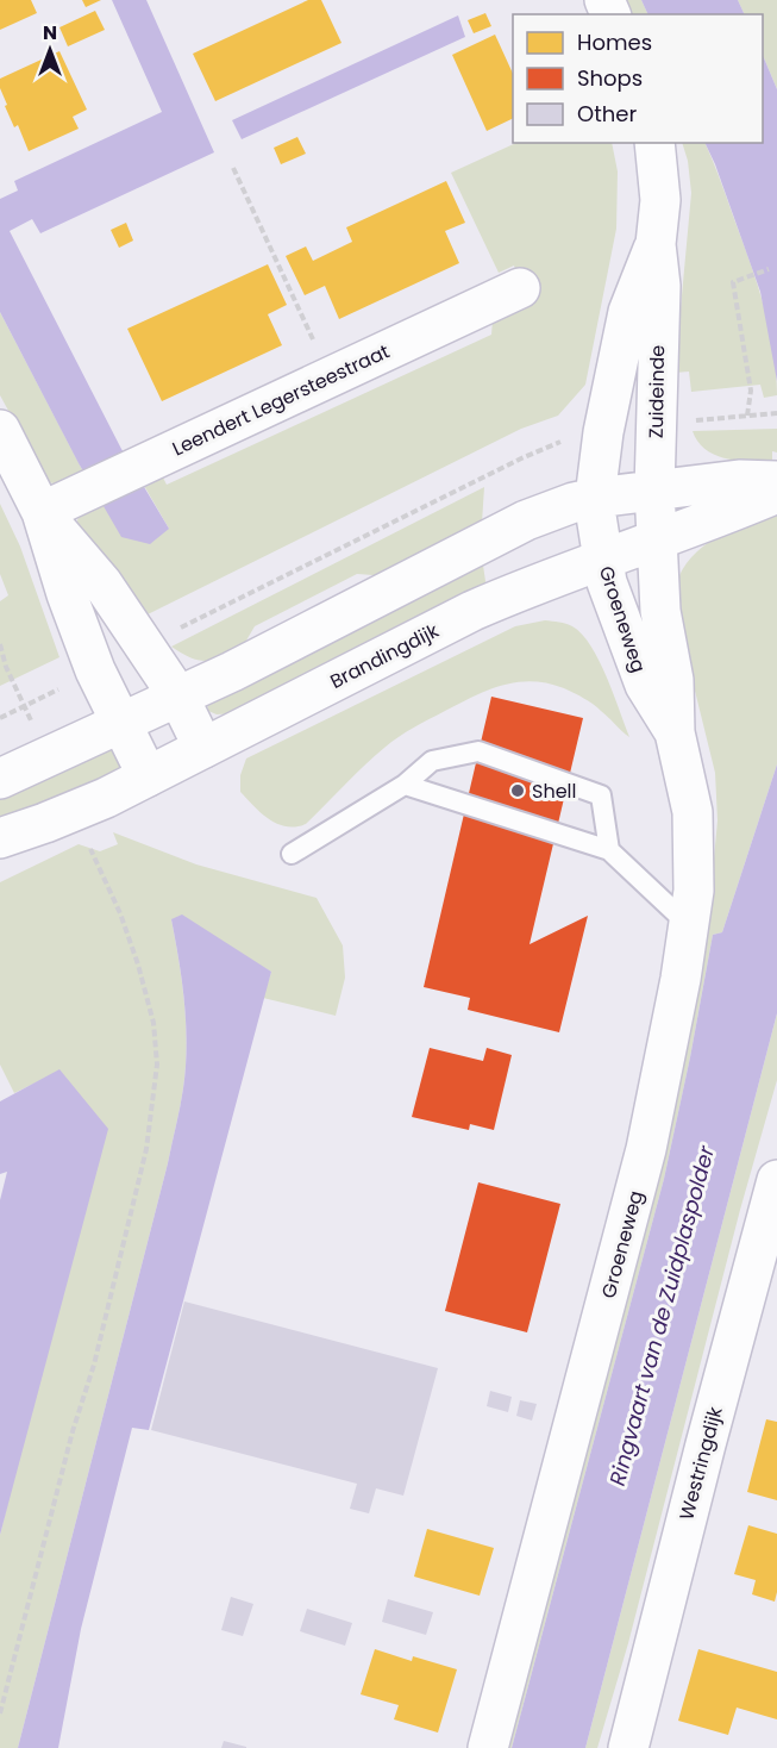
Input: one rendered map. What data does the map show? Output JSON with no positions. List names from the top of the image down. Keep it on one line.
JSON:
{"streets":{"street":["Zuideinde","Leendert Legersteestraat","Groeneweg","Brandingdijk","Westringdijk"]},"crossings":[["Zuideinde","Groeneweg"],["Zuideinde","Brandingdijk"],["Groeneweg","Brandingdijk"]],"water":["Ringvaart van de Zuidplaspolder"],"places":["Shell"],"legend":["Homes","Shops","Other"],"north":"top"}
